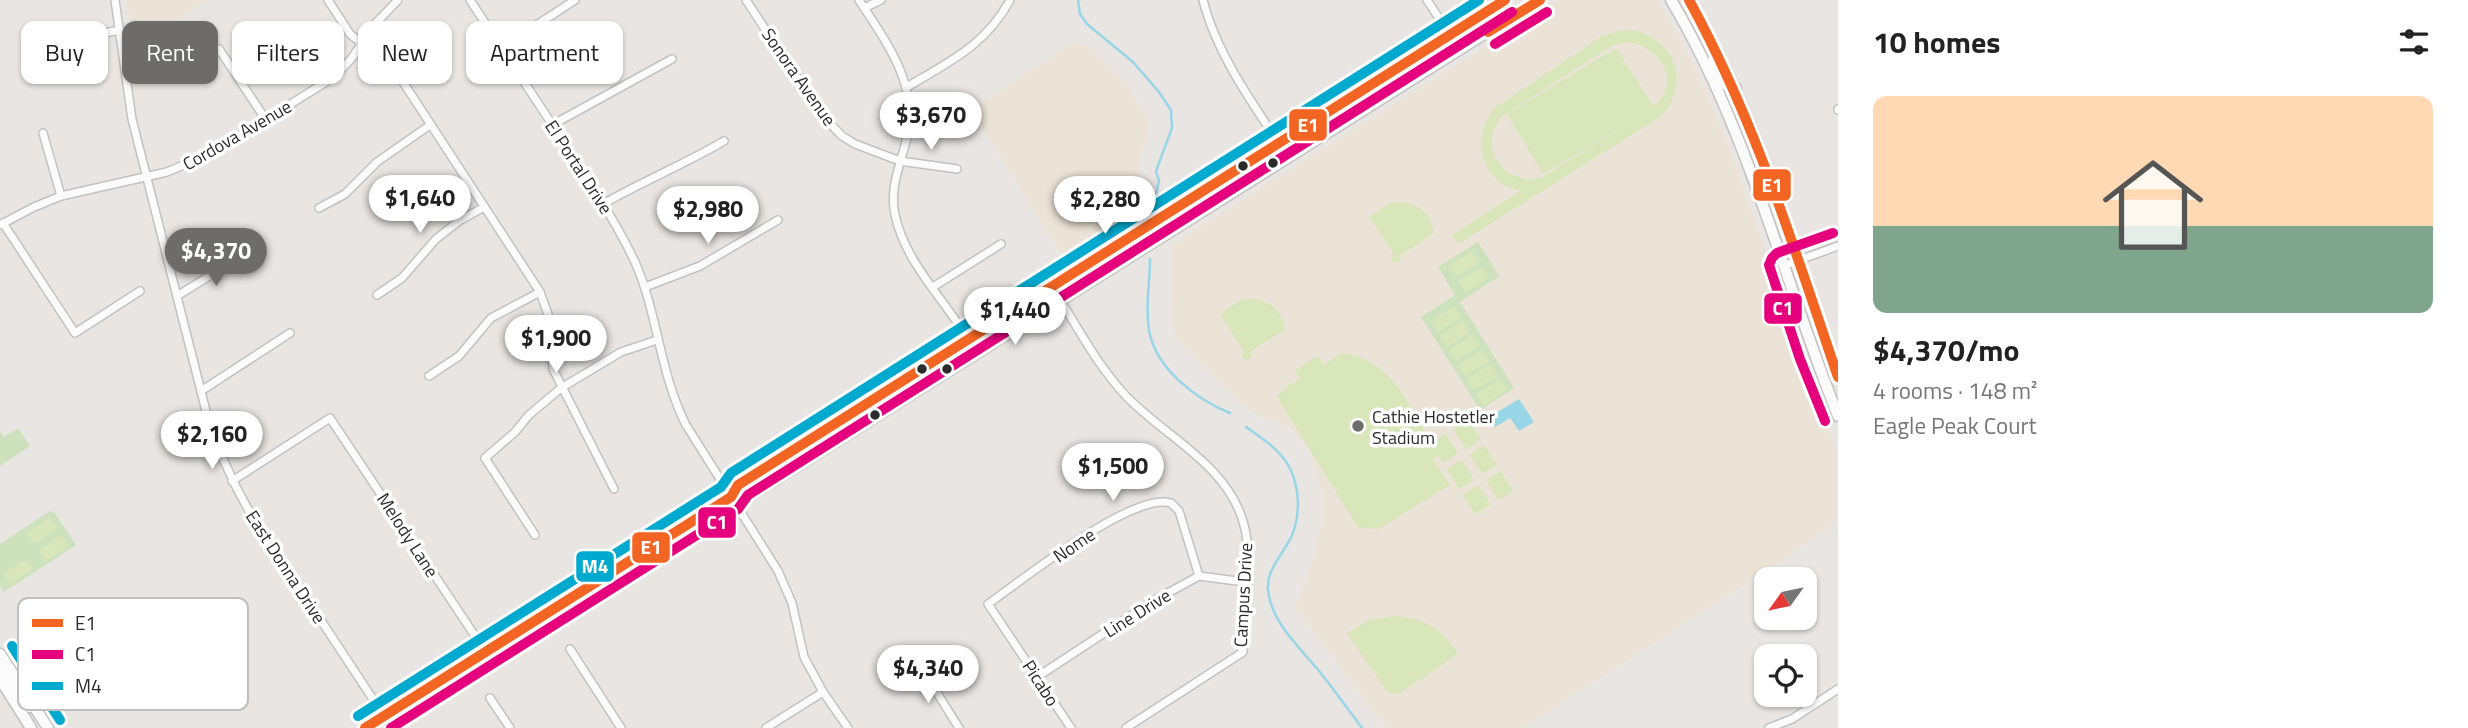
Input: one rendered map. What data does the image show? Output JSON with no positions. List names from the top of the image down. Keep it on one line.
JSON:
{"streets":{"street":["Sonora Avenue","Cordova Avenue","El Portal Drive","Melody Lane","Nome","East Donna Drive","Campus Drive","Line Drive","Picabo"]},"crossings":[["Cordova Avenue","East Donna Drive"],["Melody Lane","East Donna Drive"],["Nome","Line Drive"],["Nome","Picabo"],["Line Drive","Picabo"]],"places":["Cathie Hostetler Stadium"],"lines":["transit line E1","transit line M4","transit line C1"],"legend":["E1","C1","M4"],"north":"bottom left","page":{"heading":"10 homes","chip":["Buy","Rent","Filters","New","Apartment"],"list":[{"name":"$4,370/mo","note":"4 rooms · 148 m² · Eagle Peak Court"}],"price":["$3,670","$1,640","$2,280","$2,980","$4,370","$1,440","$1,900","$2,160","$1,500","$4,340"]}}
